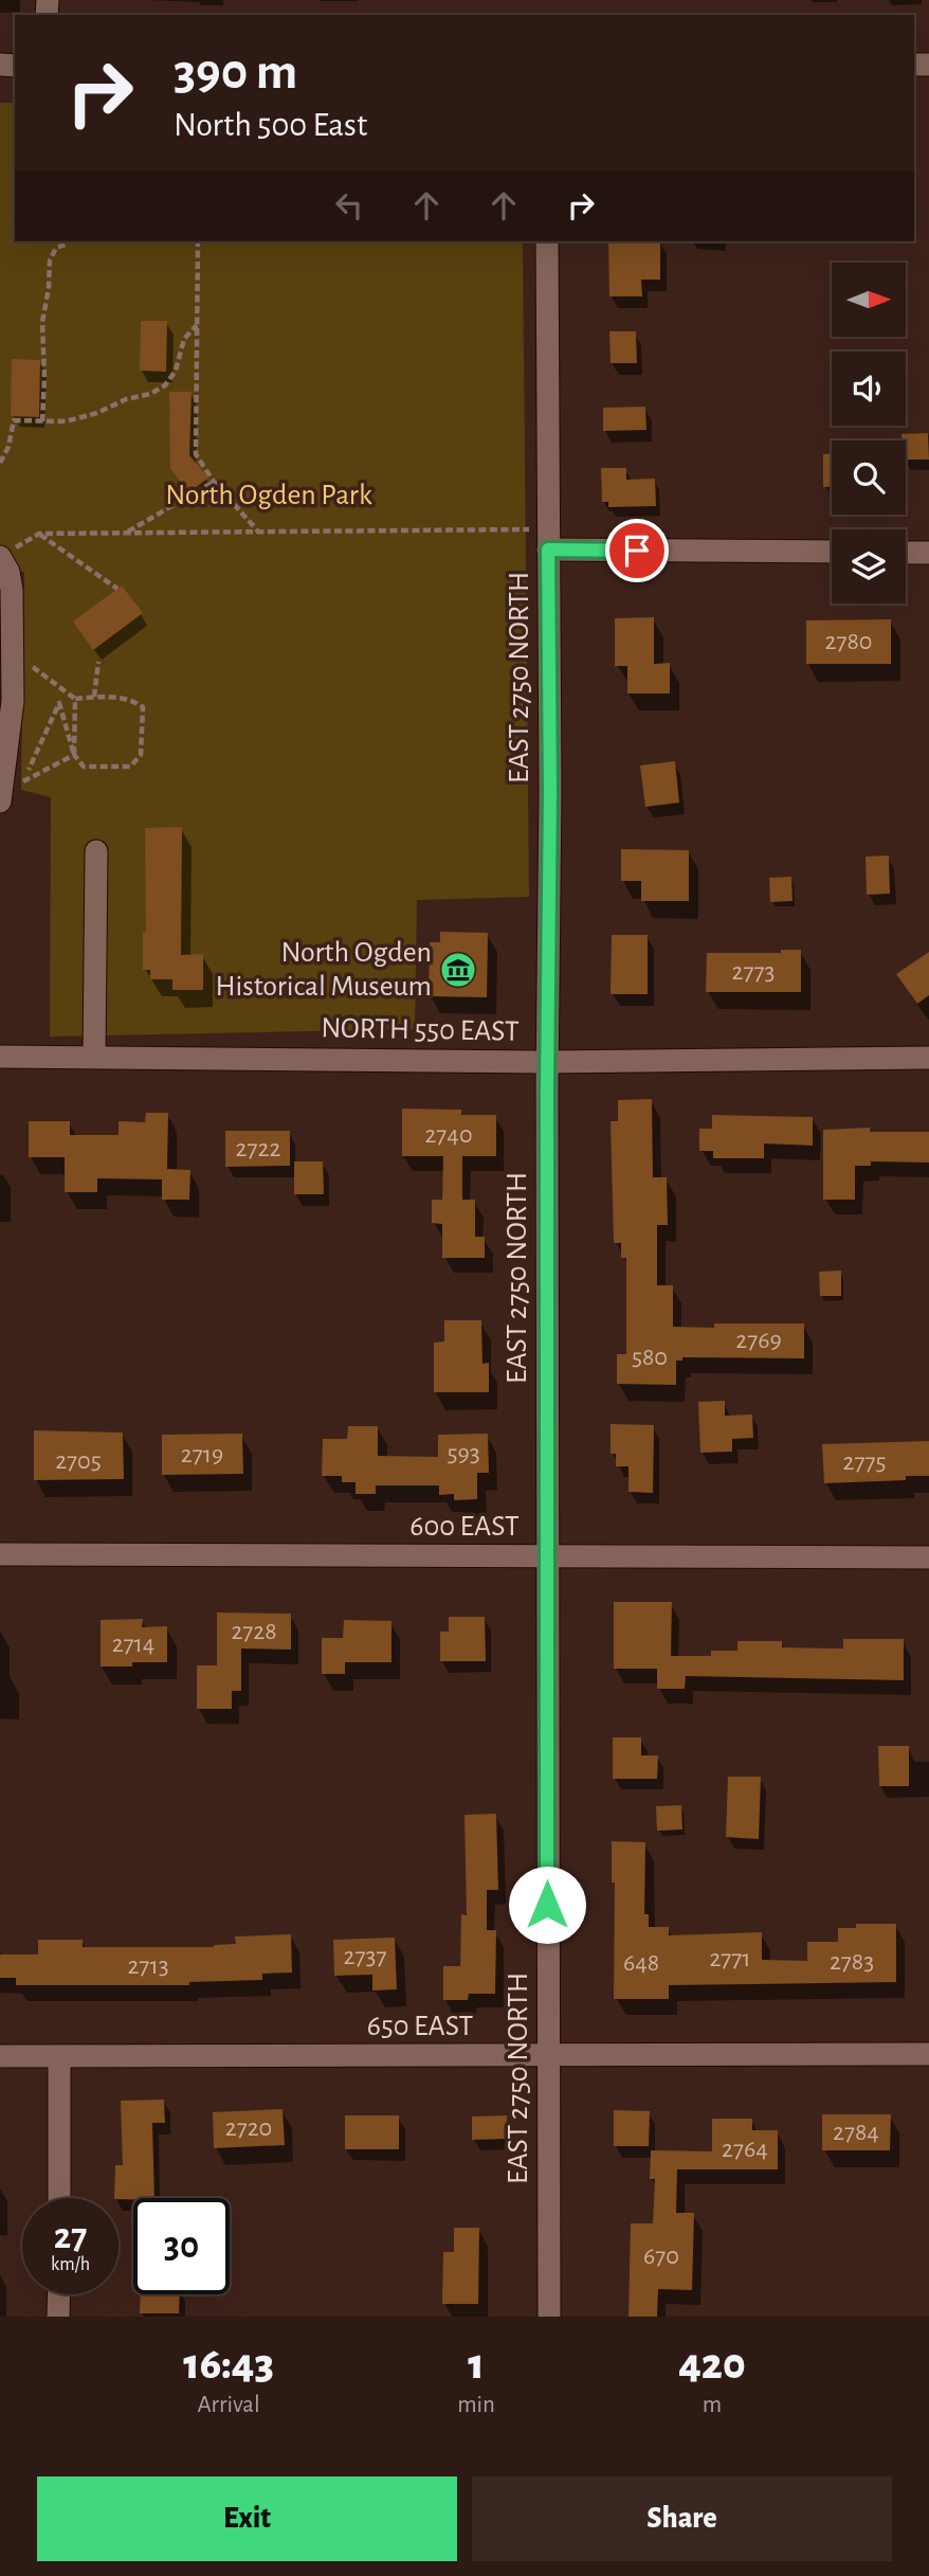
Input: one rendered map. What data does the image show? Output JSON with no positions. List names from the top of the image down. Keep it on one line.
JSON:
{"streets":{"street":["EAST 2750 NORTH","NORTH 550 EAST","600 EAST","650 EAST"]},"crossings":[["EAST 2750 NORTH","NORTH 550 EAST"],["EAST 2750 NORTH","600 EAST"],["EAST 2750 NORTH","650 EAST"]],"parks":["North Ogden Park"],"places":{"museum":["North Ogden Historical Museum"]},"house_numbers":["2780","2773","2740","2722","2769","580","593","2719","2705","2775","2728","2714","2737","2771","2783","648","2713","2720","2784","2764","670"],"north":"right","page":{"turn":["390 m","North 500 East"],"speed":"27 km/h","limit":"30","eta":["16:43","Arrival","1","min","420","m"],"buttons":["Exit","Share"]}}
